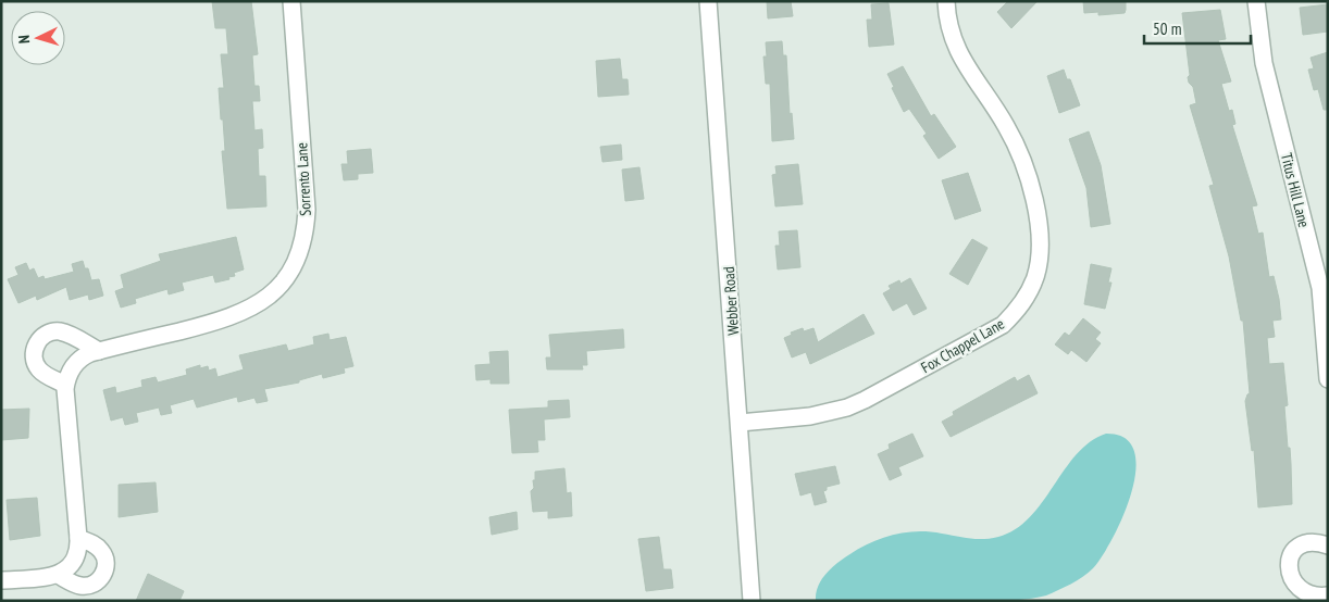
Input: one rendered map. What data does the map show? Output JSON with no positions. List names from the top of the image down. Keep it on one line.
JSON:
{"streets":{"street":["Sorrento Lane","Titus Hill Lane","Webber Road","Fox Chappel Lane"]},"crossings":[["Webber Road","Fox Chappel Lane"]],"scale_bar":"50 m","north":"left"}
